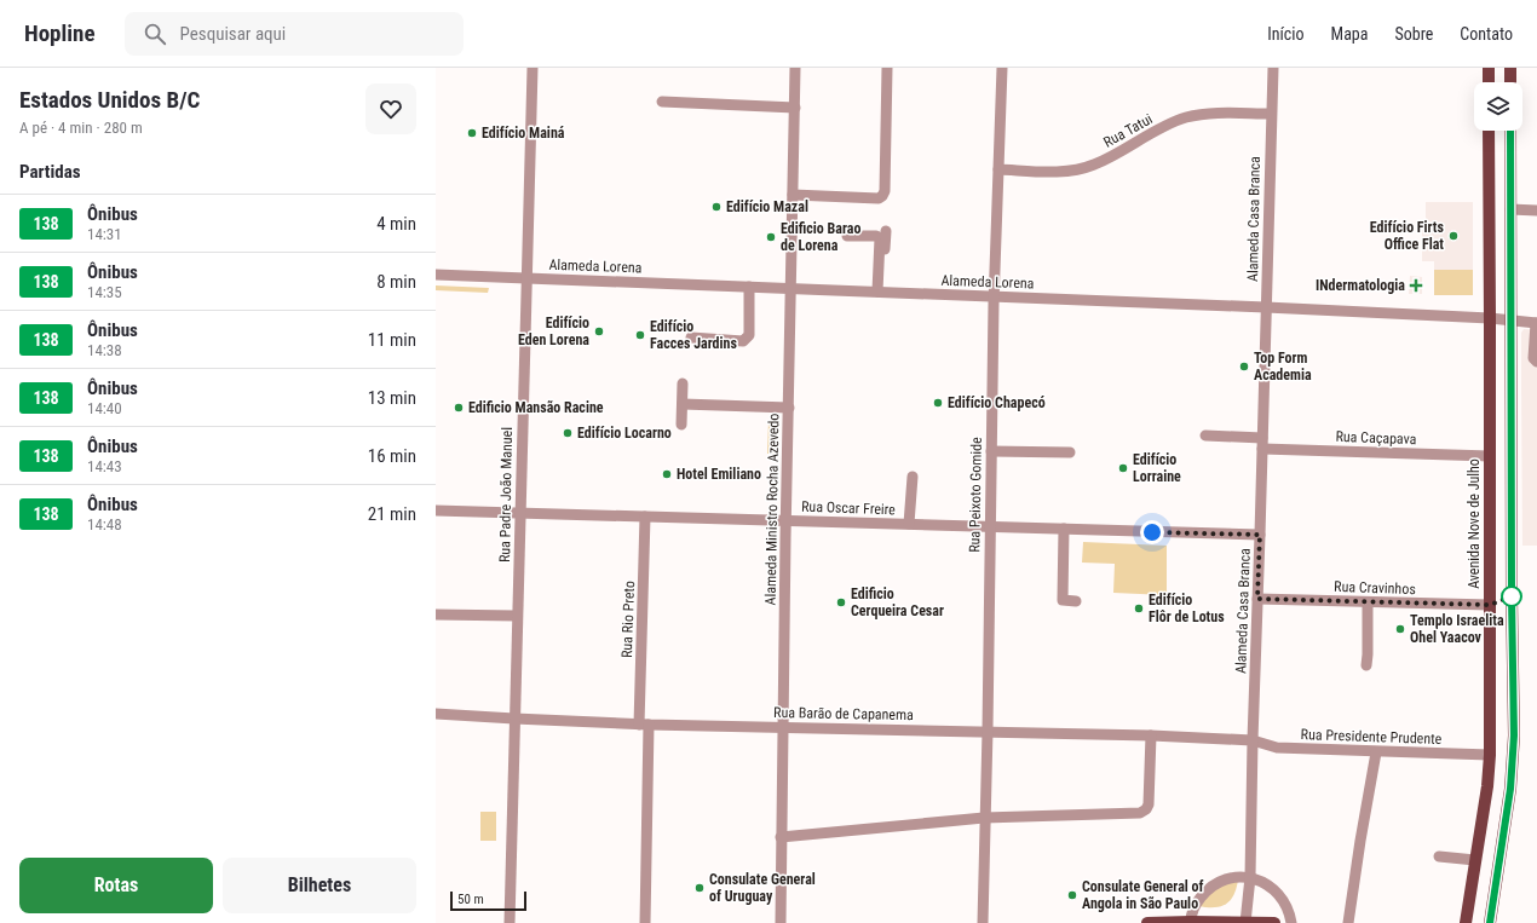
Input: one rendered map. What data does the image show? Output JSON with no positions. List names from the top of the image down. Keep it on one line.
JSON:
{"streets":{"main road":["Avenida Nove de Julho"],"street":["Rua Tatui","Alameda Casa Branca","Alameda Lorena","Rua Caçapava","Rua Padre João Manuel","Rua Peixoto Gomide","Rua Oscar Freire","Alameda Ministro Rocha Azevedo","Rua Cravinhos","Rua Rio Preto","Rua Barão de Capanema","Rua Presidente Prudente"]},"crossings":[["Rua Tatui","Alameda Casa Branca"],["Rua Tatui","Rua Peixoto Gomide"],["Alameda Casa Branca","Alameda Lorena"],["Alameda Casa Branca","Rua Caçapava"],["Alameda Casa Branca","Rua Oscar Freire"],["Alameda Casa Branca","Rua Cravinhos"],["Alameda Casa Branca","Rua Barão de Capanema"],["Alameda Casa Branca","Rua Presidente Prudente"],["Alameda Lorena","Rua Padre João Manuel"],["Alameda Lorena","Rua Peixoto Gomide"],["Alameda Lorena","Alameda Ministro Rocha Azevedo"],["Alameda Lorena","Avenida Nove de Julho"],["Rua Caçapava","Avenida Nove de Julho"],["Rua Padre João Manuel","Rua Oscar Freire"],["Rua Padre João Manuel","Rua Barão de Capanema"],["Rua Peixoto Gomide","Rua Oscar Freire"],["Rua Peixoto Gomide","Rua Barão de Capanema"],["Rua Oscar Freire","Alameda Ministro Rocha Azevedo"],["Rua Oscar Freire","Rua Rio Preto"],["Alameda Ministro Rocha Azevedo","Rua Barão de Capanema"],["Avenida Nove de Julho","Rua Cravinhos"],["Avenida Nove de Julho","Rua Presidente Prudente"],["Rua Rio Preto","Rua Barão de Capanema"],["Rua Barão de Capanema","Rua Presidente Prudente"]],"places":{"other":["Edifício Mainá","Edifício Mazal","Edifício Firts Office Flat","Edificio Barao de Lorena","Edifício Eden Lorena","Edifício Facces Jardins","Top Form Academia","Edifício Chapecó","Edificio Mansão Racine","Edifício Locarno","Edifício Lorraine","Hotel Emiliano","Edificio Cerqueira Cesar","Edifício Flôr de Lotus","Templo Israelita Ohel Yaacov","Consulate General of Uruguay","Consulate General of Angola in São Paulo"],"health":["INdermatologia"]},"lines":["bus line 138"],"scale_bar":"50 m","page":{"header":"Hopline","search":"Pesquisar aqui","nav":["Início","Mapa","Sobre","Contato"],"heading":[["Estados Unidos B/C","A pé · 4 min · 280 m"],"Partidas"],"list":[{"mark":"138","name":"Ônibus","note":"14:31","value":"4 min"},{"mark":"138","name":"Ônibus","note":"14:35","value":"8 min"},{"mark":"138","name":"Ônibus","note":"14:38","value":"11 min"},{"mark":"138","name":"Ônibus","note":"14:40","value":"13 min"},{"mark":"138","name":"Ônibus","note":"14:43","value":"16 min"},{"mark":"138","name":"Ônibus","note":"14:48","value":"21 min"}],"buttons":["Rotas","Bilhetes"],"scale":"50 m"}}
